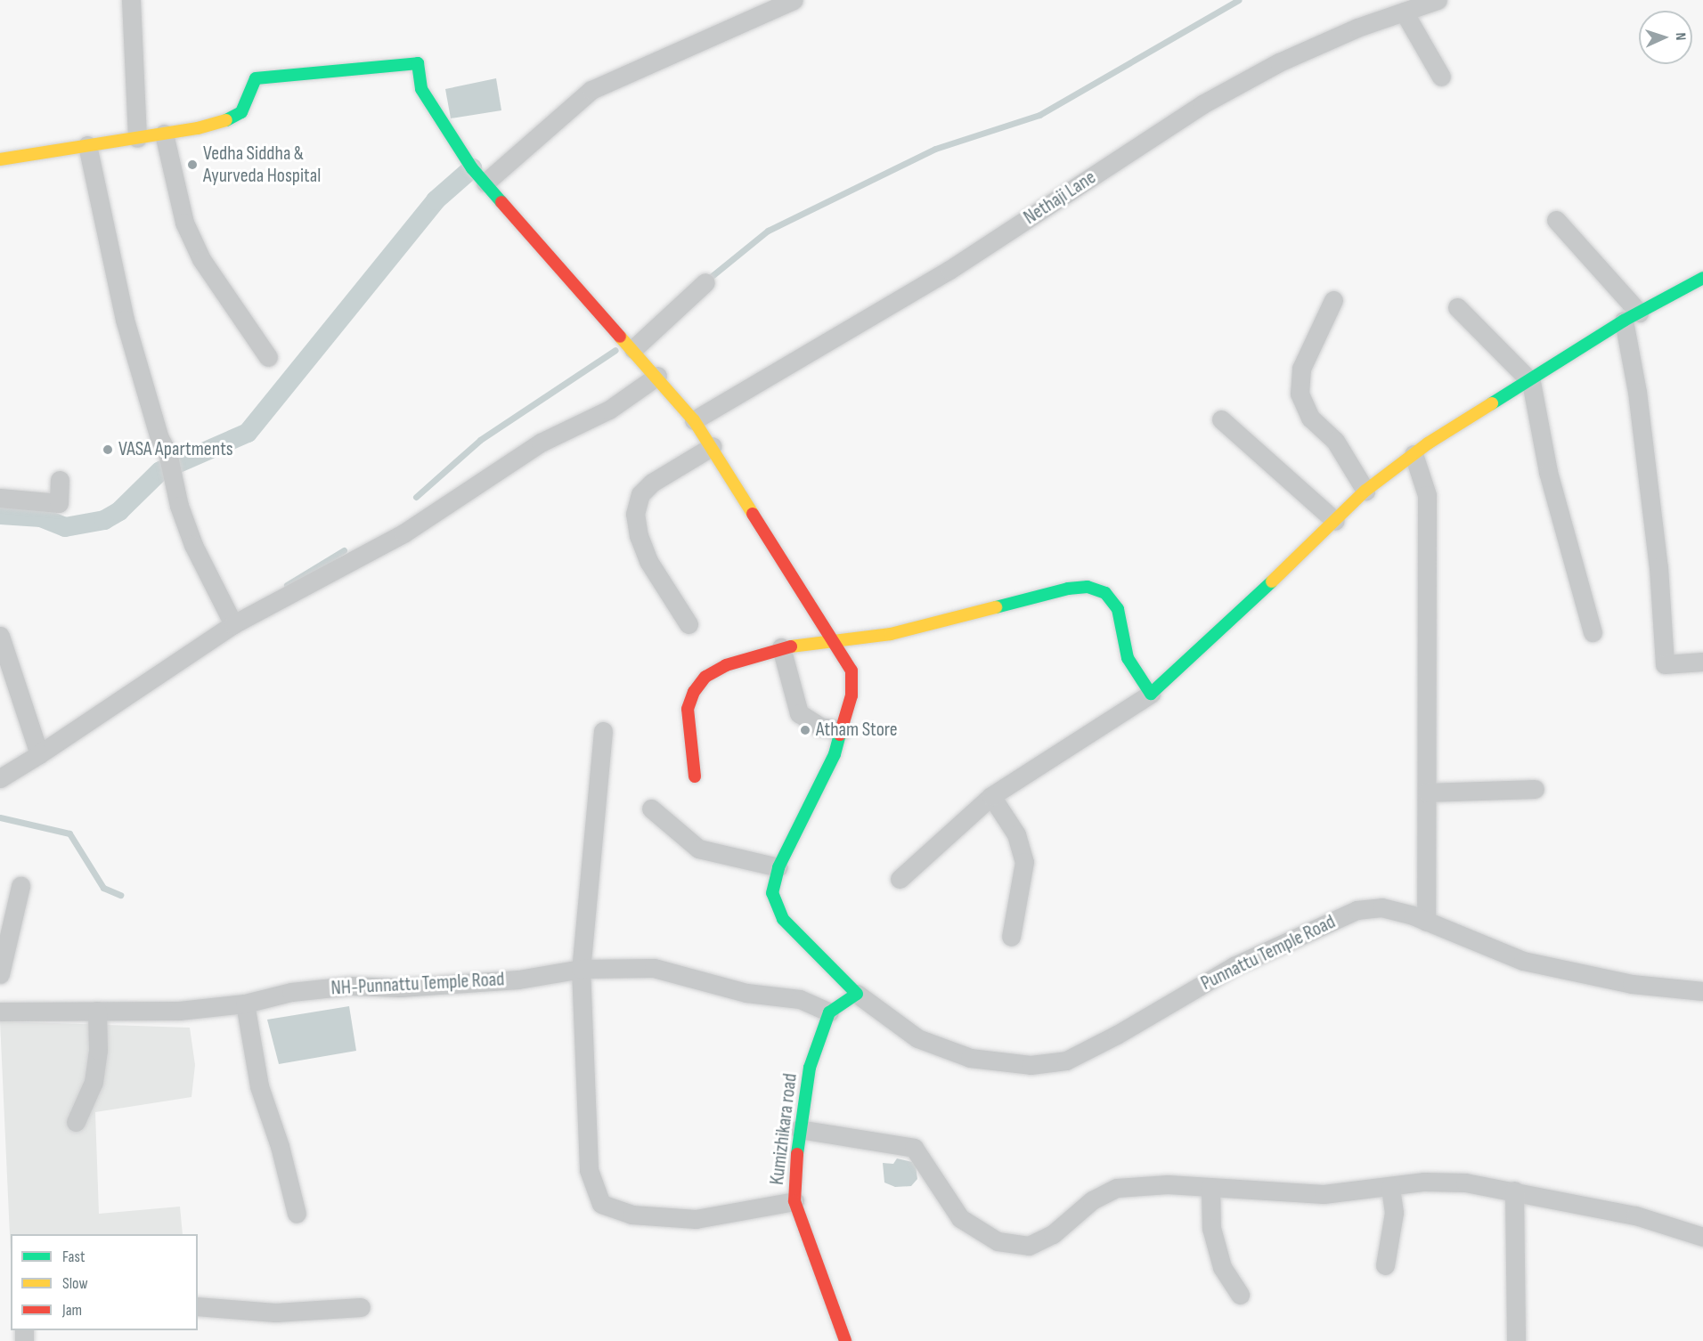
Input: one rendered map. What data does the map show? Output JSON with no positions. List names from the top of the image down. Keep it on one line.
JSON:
{"streets":{"street":["Nethaji Lane","Punnattu Temple Road","NH-Punnattu Temple Road","Kumizhikara road"]},"crossings":[["NH-Punnattu Temple Road","Kumizhikara road"]],"places":["Vedha Siddha & Ayurveda Hospital","VASA Apartments","Atham Store"],"legend":["Fast","Slow","Jam"],"north":"right"}
